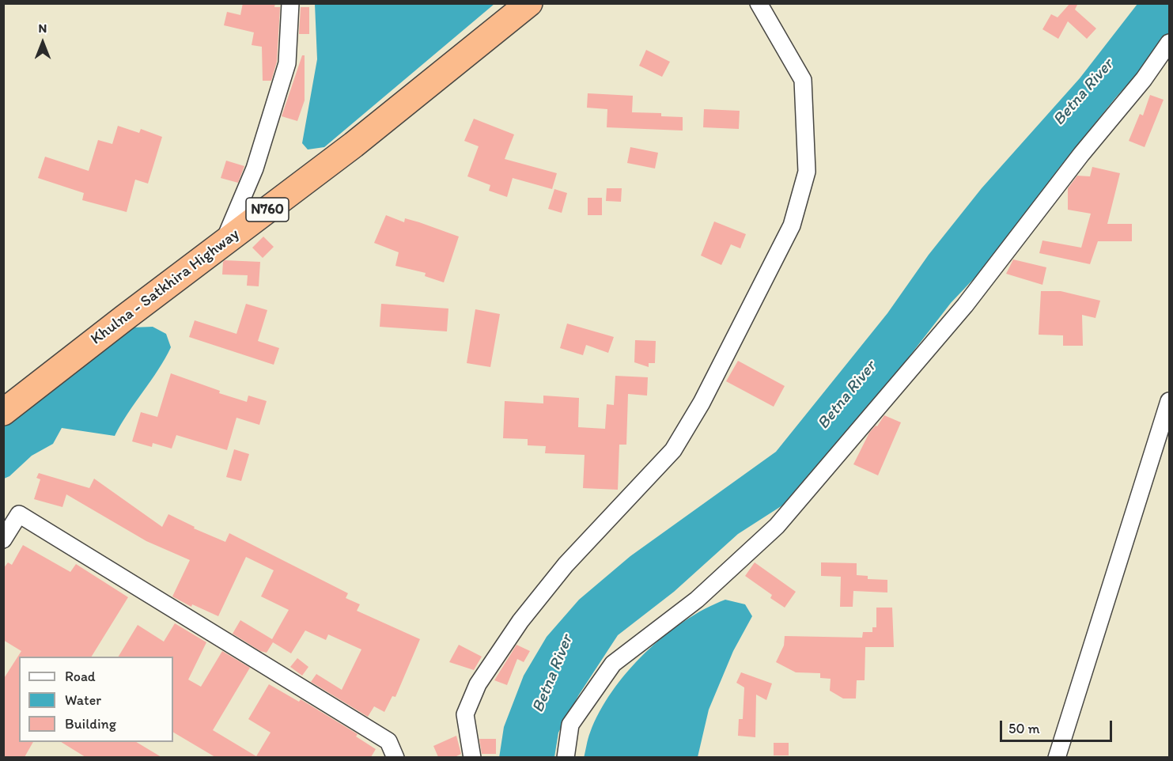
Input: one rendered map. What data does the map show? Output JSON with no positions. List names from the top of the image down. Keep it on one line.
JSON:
{"streets":{"highway":["N760","Khulna - Satkhira Highway"]},"water":["Betna River"],"legend":["Road","Water","Building"],"scale_bar":"50 m","north":"top"}
